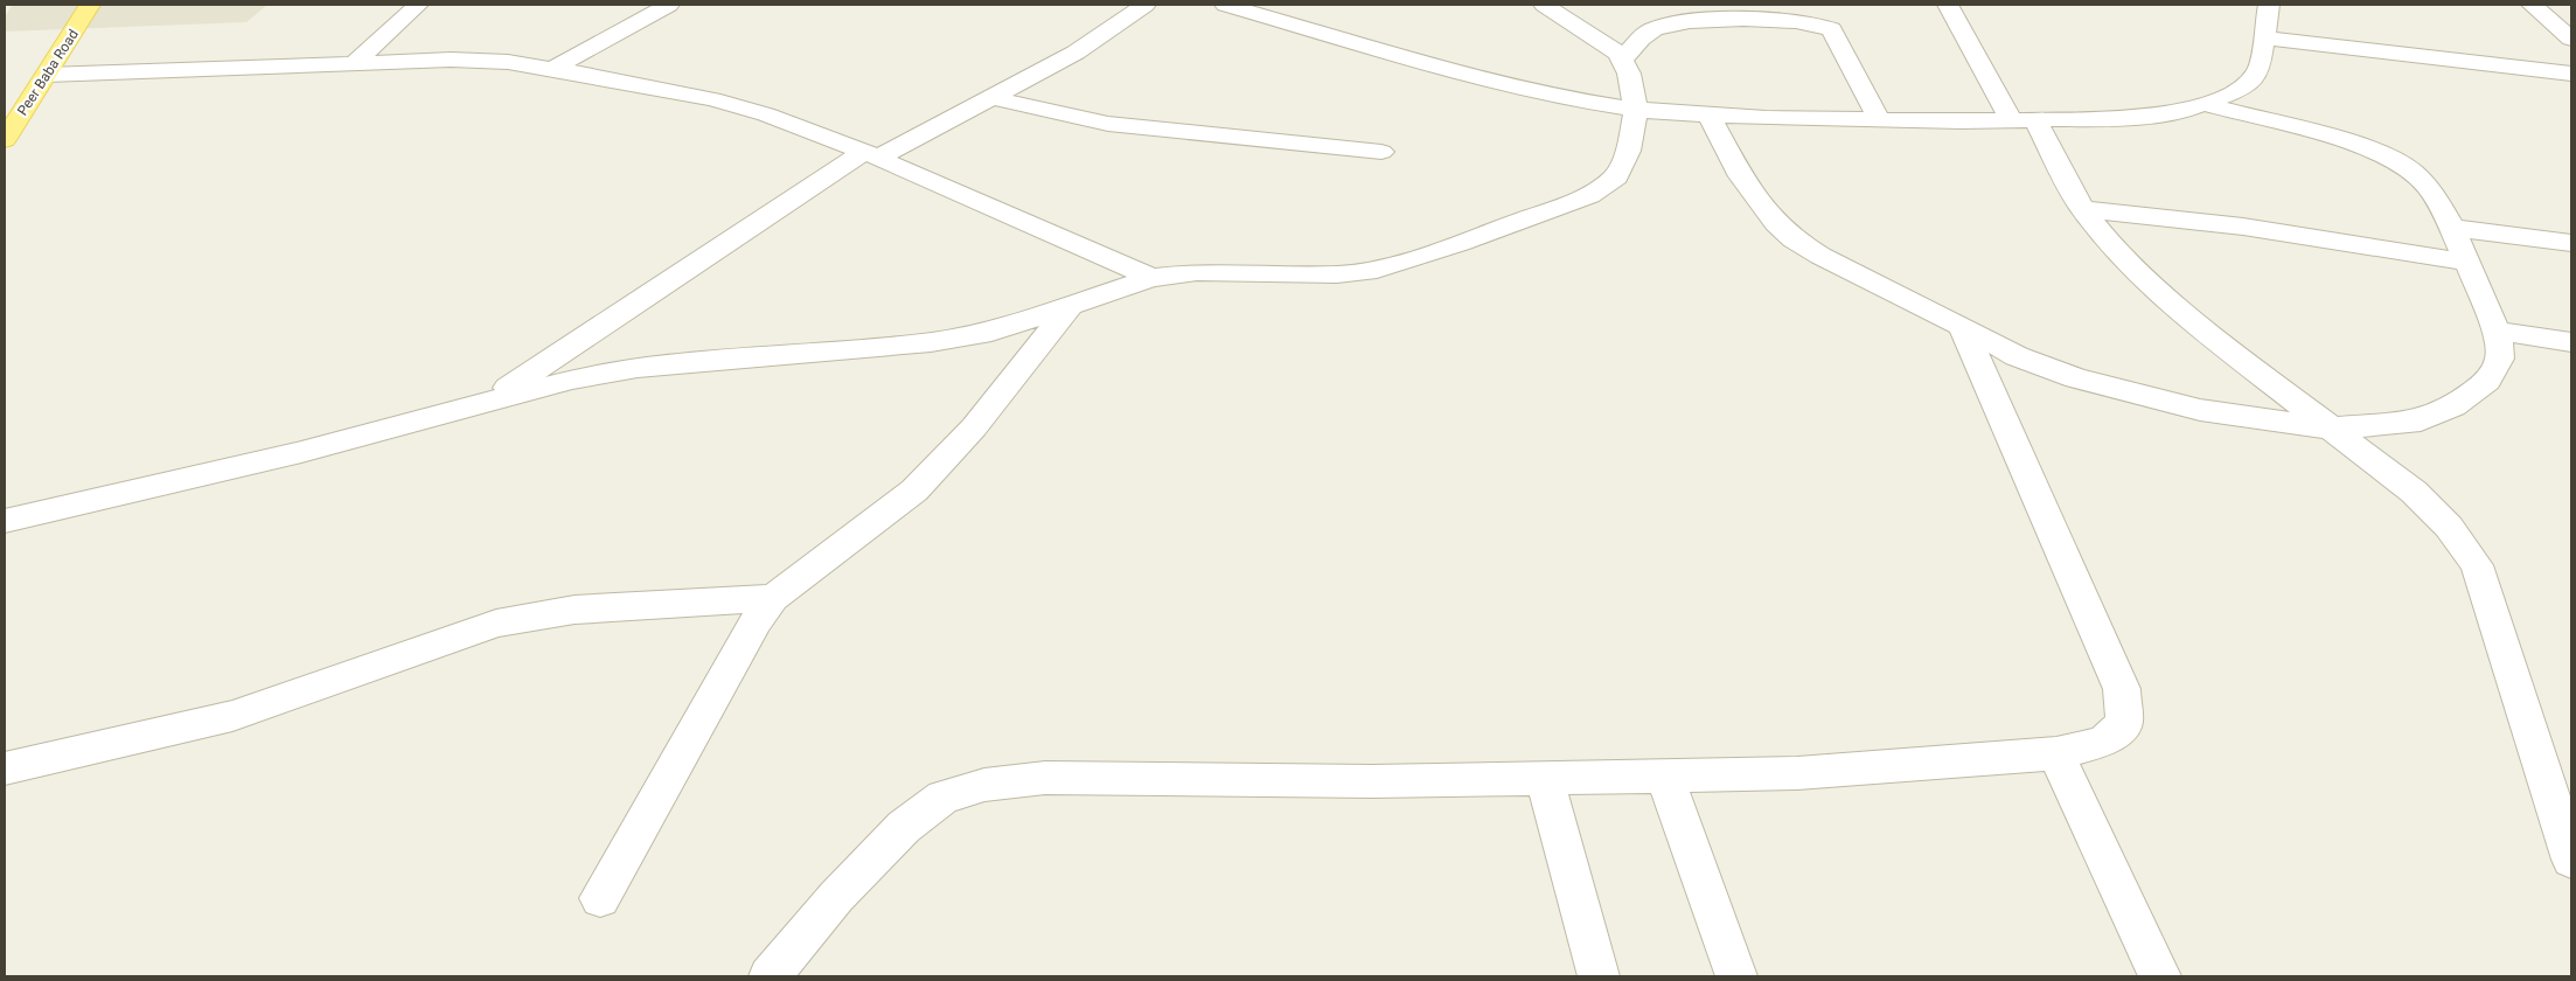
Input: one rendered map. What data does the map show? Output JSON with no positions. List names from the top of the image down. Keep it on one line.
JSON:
{"streets":{"main road":["Peer Baba Road"]}}
